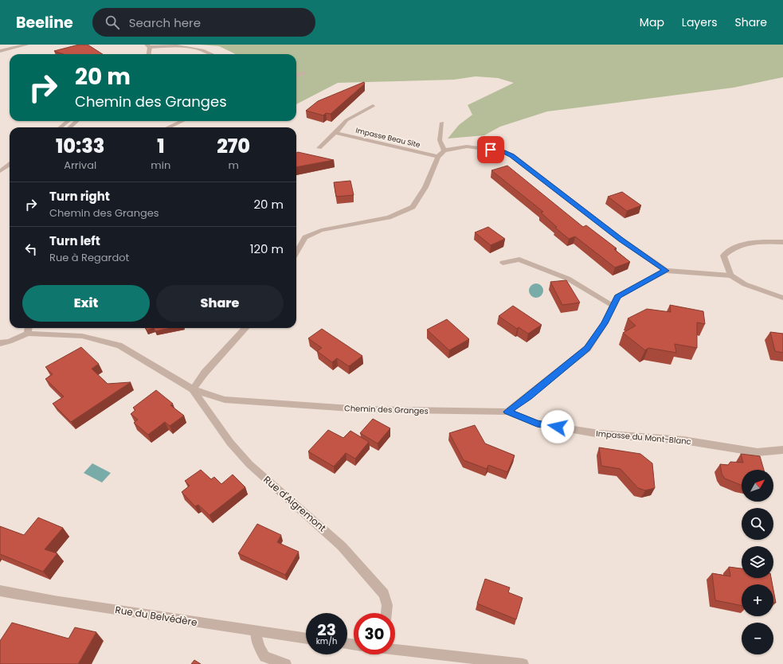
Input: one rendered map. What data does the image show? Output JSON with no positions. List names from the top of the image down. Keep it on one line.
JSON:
{"streets":{"street":["Impasse Beau Site","Chemin des Granges","Impasse du Mont-Blanc","Rue d'Aigremont","Rue du Belvédère"]},"crossings":[["Chemin des Granges","Impasse du Mont-Blanc"],["Chemin des Granges","Rue d'Aigremont"]],"north":"top right","page":{"header":"Beeline","search":"Search here","nav":["Map","Layers","Share"],"turn":["20 m","Chemin des Granges"],"eta":["10:33","Arrival","1","min","270","m"],"list":[{"name":"Turn right","note":"Chemin des Granges","value":"20 m"},{"name":"Turn left","note":"Rue à Regardot","value":"120 m"}],"buttons":["Exit","Share"],"map_buttons":["+","−"],"speed":"23 km/h","limit":"30"}}
